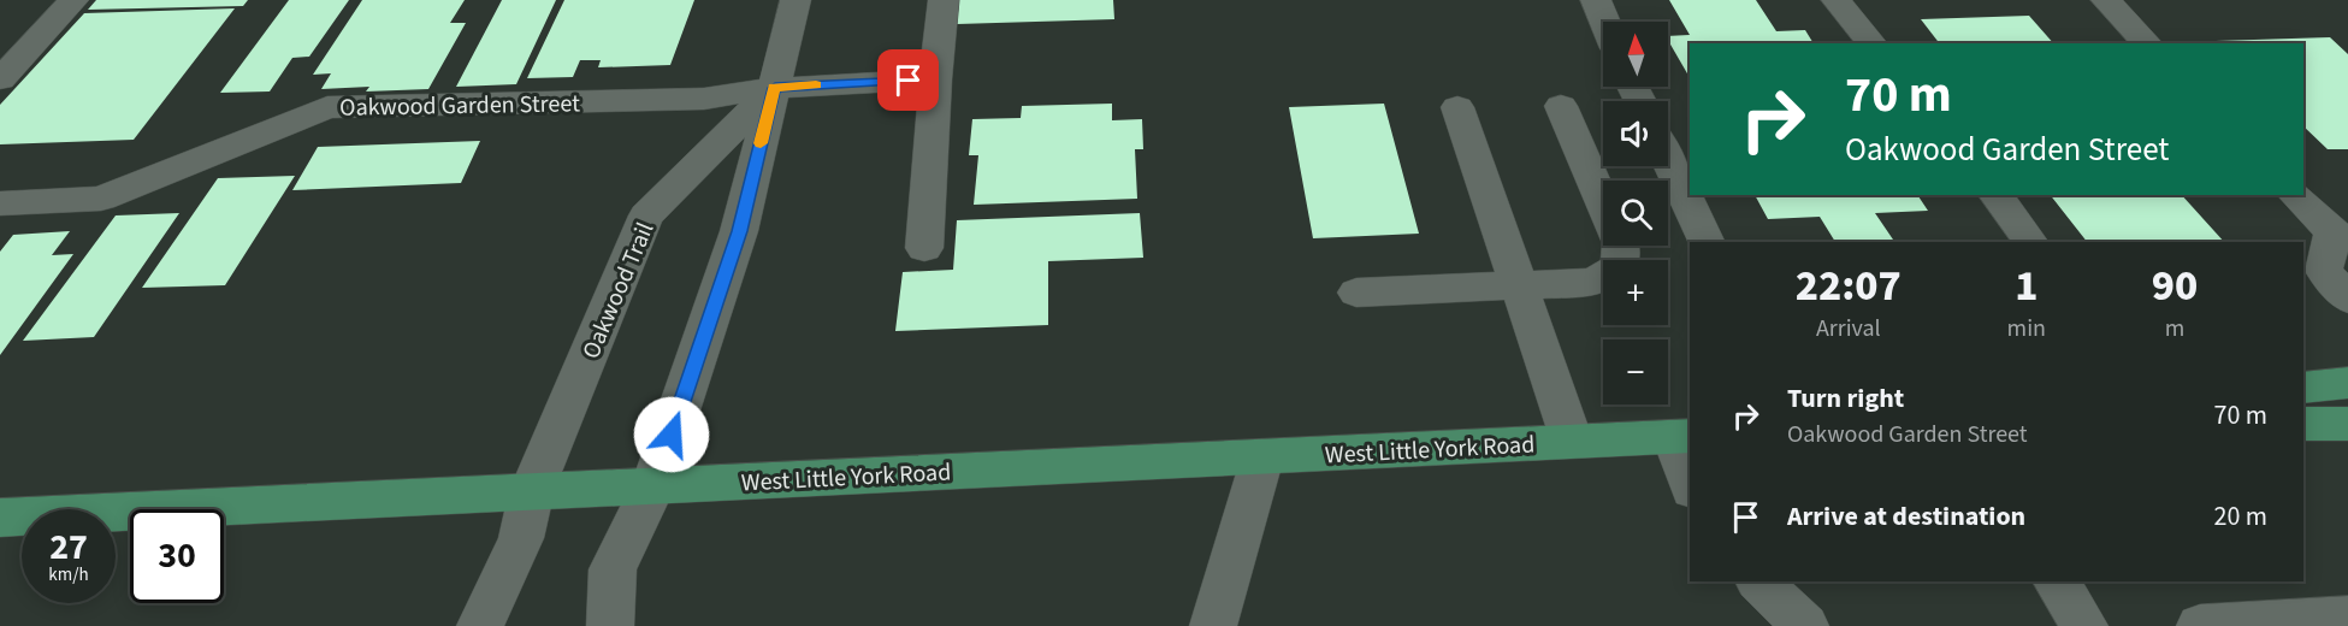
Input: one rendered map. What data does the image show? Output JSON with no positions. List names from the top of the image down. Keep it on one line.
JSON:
{"streets":{"main road":["West Little York Road"],"street":["Oakwood Garden Street","Oakwood Trail"]},"crossings":[["Oakwood Garden Street","Oakwood Trail"],["Oakwood Trail","West Little York Road"]],"north":"top","page":{"map_buttons":["+","−"],"turn":["70 m","Oakwood Garden Street"],"eta":["22:07","Arrival","1","min","90","m"],"list":[{"name":"Turn right","note":"Oakwood Garden Street","value":"70 m"},{"name":"Arrive at destination","value":"20 m"}],"speed":"27 km/h","limit":"30"}}
